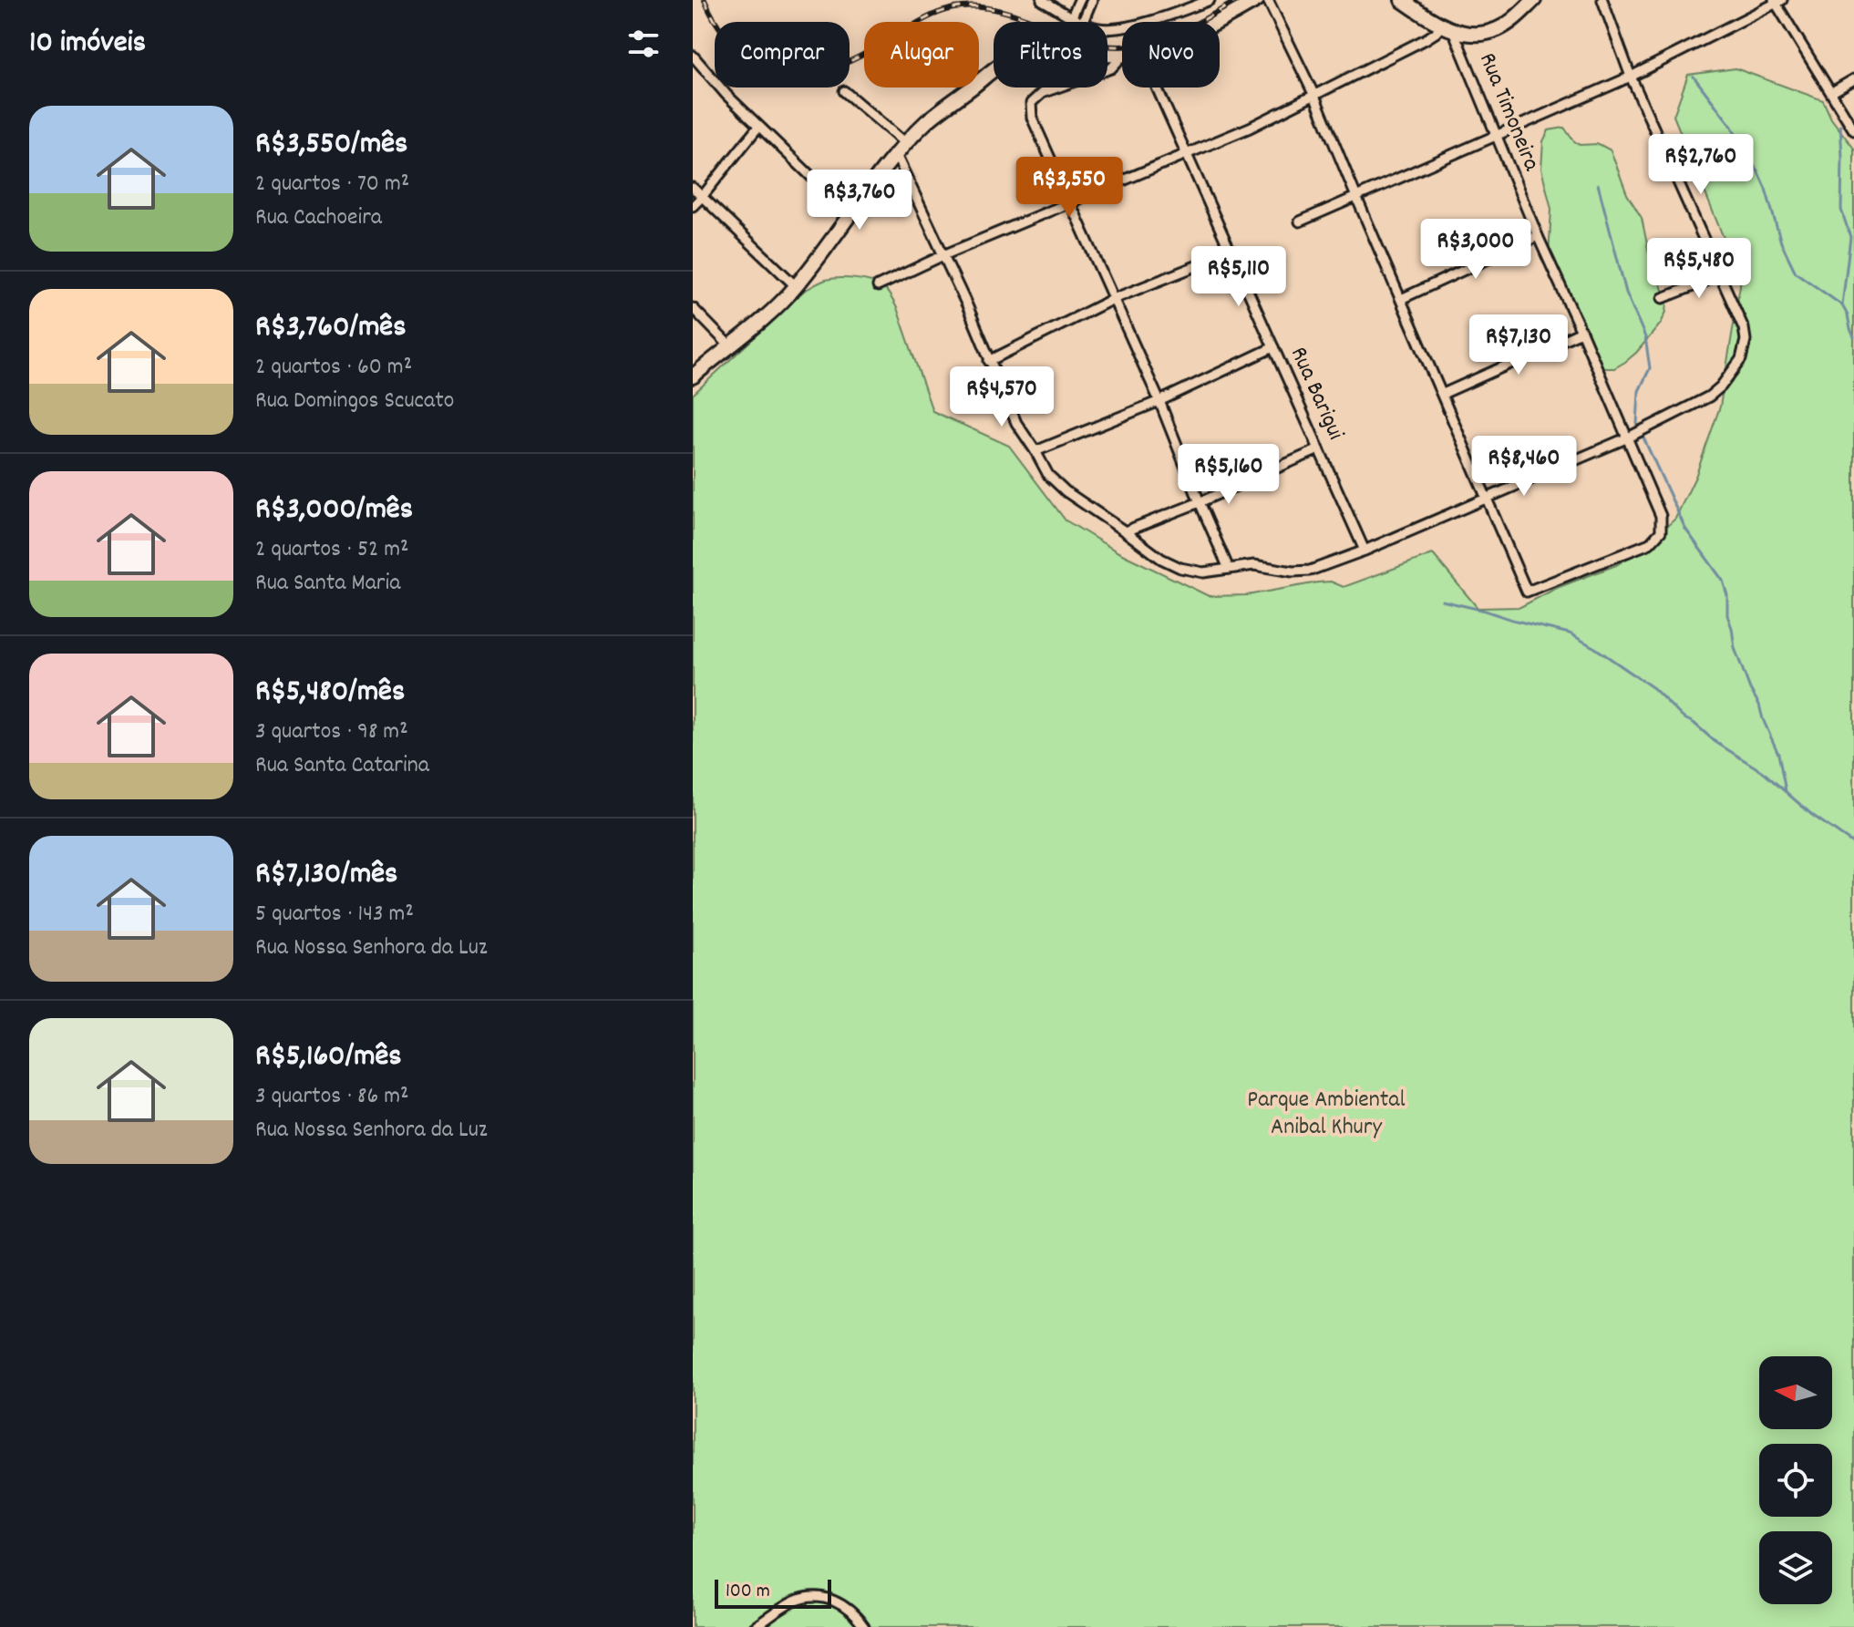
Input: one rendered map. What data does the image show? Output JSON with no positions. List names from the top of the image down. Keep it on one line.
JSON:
{"streets":{"street":["Rua Timoneira","Rua Barigui"]},"parks":["Parque Ambiental Anibal Khury"],"scale_bar":"100 m","north":"left","page":{"heading":"10 imóveis","chip":["Comprar","Alugar","Filtros","Novo"],"list":[{"name":"R$3,550/mês","note":"2 quartos · 70 m² · Rua Cachoeira"},{"name":"R$3,760/mês","note":"2 quartos · 60 m² · Rua Domingos Scucato"},{"name":"R$3,000/mês","note":"2 quartos · 52 m² · Rua Santa Maria"},{"name":"R$5,480/mês","note":"3 quartos · 98 m² · Rua Santa Catarina"},{"name":"R$7,130/mês","note":"5 quartos · 143 m² · Rua Nossa Senhora da Luz"},{"name":"R$5,160/mês","note":"3 quartos · 86 m² · Rua Nossa Senhora da Luz"}],"price":["R$2,760","R$3,550","R$3,760","R$3,000","R$5,480","R$5,110","R$7,130","R$4,570","R$8,460","R$5,160"],"scale":"100 m"}}
